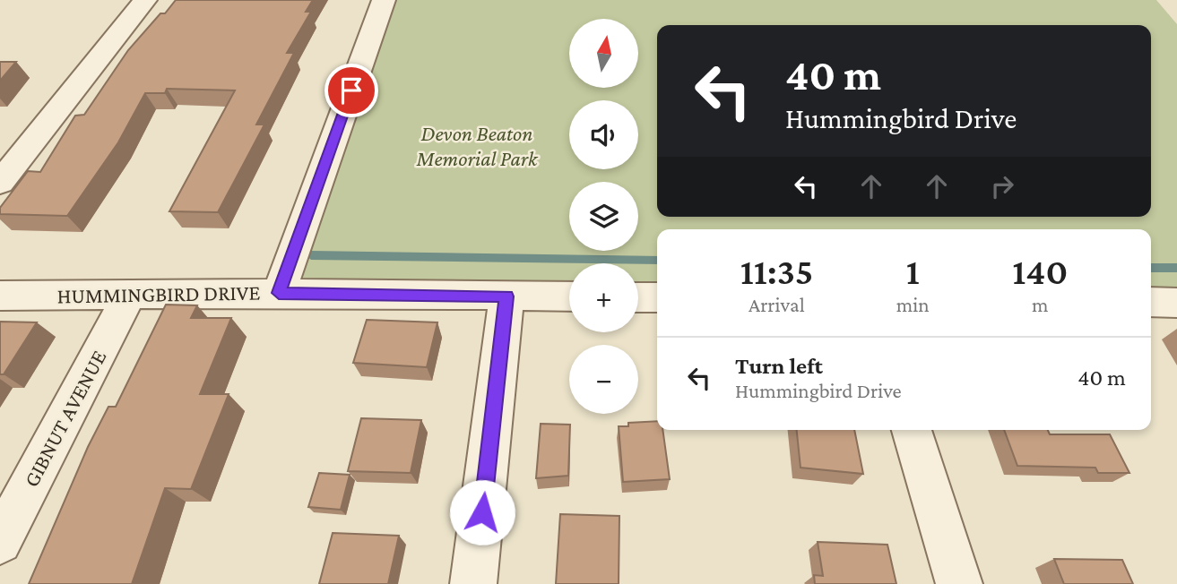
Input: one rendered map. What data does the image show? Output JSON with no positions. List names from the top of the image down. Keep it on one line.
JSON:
{"streets":{"street":["HUMMINGBIRD DRIVE","GIBNUT AVENUE"]},"crossings":[["HUMMINGBIRD DRIVE","GIBNUT AVENUE"]],"parks":["Devon Beaton Memorial Park"],"north":"top","page":{"map_buttons":["+","−"],"turn":["40 m","Hummingbird Drive"],"eta":["11:35","Arrival","1","min","140","m"],"list":[{"name":"Turn left","note":"Hummingbird Drive","value":"40 m"}]}}
